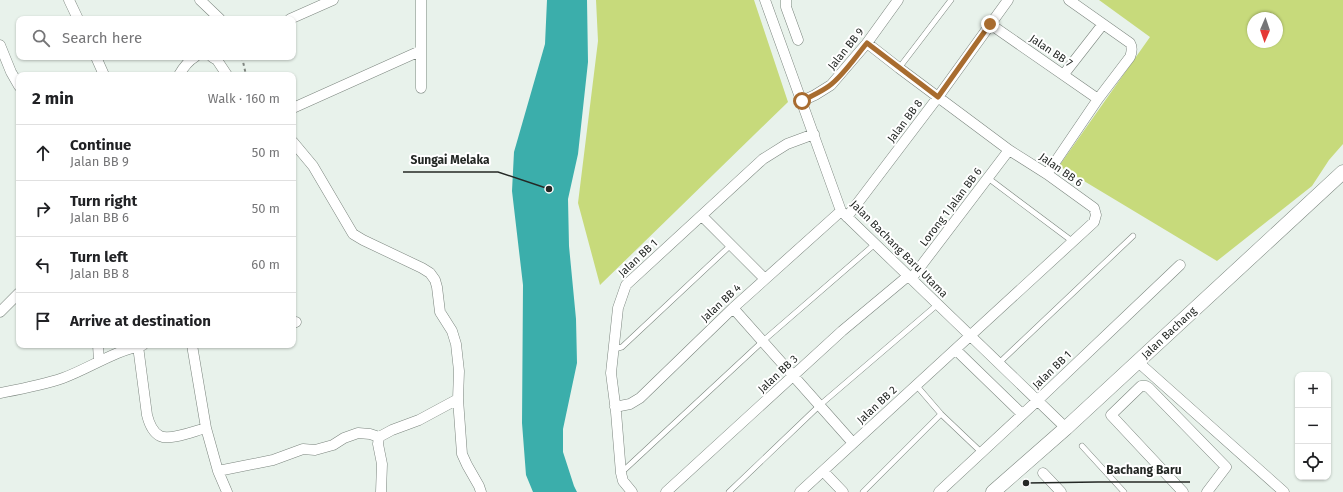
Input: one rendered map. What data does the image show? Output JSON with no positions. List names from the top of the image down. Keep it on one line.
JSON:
{"streets":{"street":["Jalan BB 9","Jalan BB 7","Jalan BB 8","Jalan BB 6","Lorong 1 Jalan BB 6","Jalan Bachang Baru Utama","Jalan BB 1","Jalan BB 4","Jalan Bachang","Jalan BB 3","Jalan BB 2"]},"crossings":[["Jalan BB 9","Jalan BB 6"],["Jalan BB 9","Jalan Bachang Baru Utama"],["Jalan BB 7","Jalan BB 8"],["Jalan BB 8","Jalan BB 6"],["Jalan BB 8","Jalan Bachang Baru Utama"],["Jalan BB 8","Jalan BB 4"],["Jalan BB 6","Lorong 1 Jalan BB 6"],["Jalan BB 6","Jalan Bachang Baru Utama"],["Jalan BB 6","Jalan BB 2"],["Lorong 1 Jalan BB 6","Jalan Bachang Baru Utama"],["Lorong 1 Jalan BB 6","Jalan BB 3"],["Jalan Bachang Baru Utama","Jalan BB 1"],["Jalan Bachang Baru Utama","Jalan BB 4"],["Jalan Bachang Baru Utama","Jalan Bachang"],["Jalan Bachang Baru Utama","Jalan BB 3"],["Jalan Bachang Baru Utama","Jalan BB 2"],["Jalan BB 1","Jalan BB 4"]],"places":["Sungai Melaka","Bachang Baru"],"north":"bottom","page":{"search":"Search here","heading":["2 min","Walk · 160 m"],"list":[["Continue","Jalan BB 9","50 m"],["Turn right","Jalan BB 6","50 m"],["Turn left","Jalan BB 8","60 m"],"Arrive at destination"],"map_buttons":["+","−"]}}
